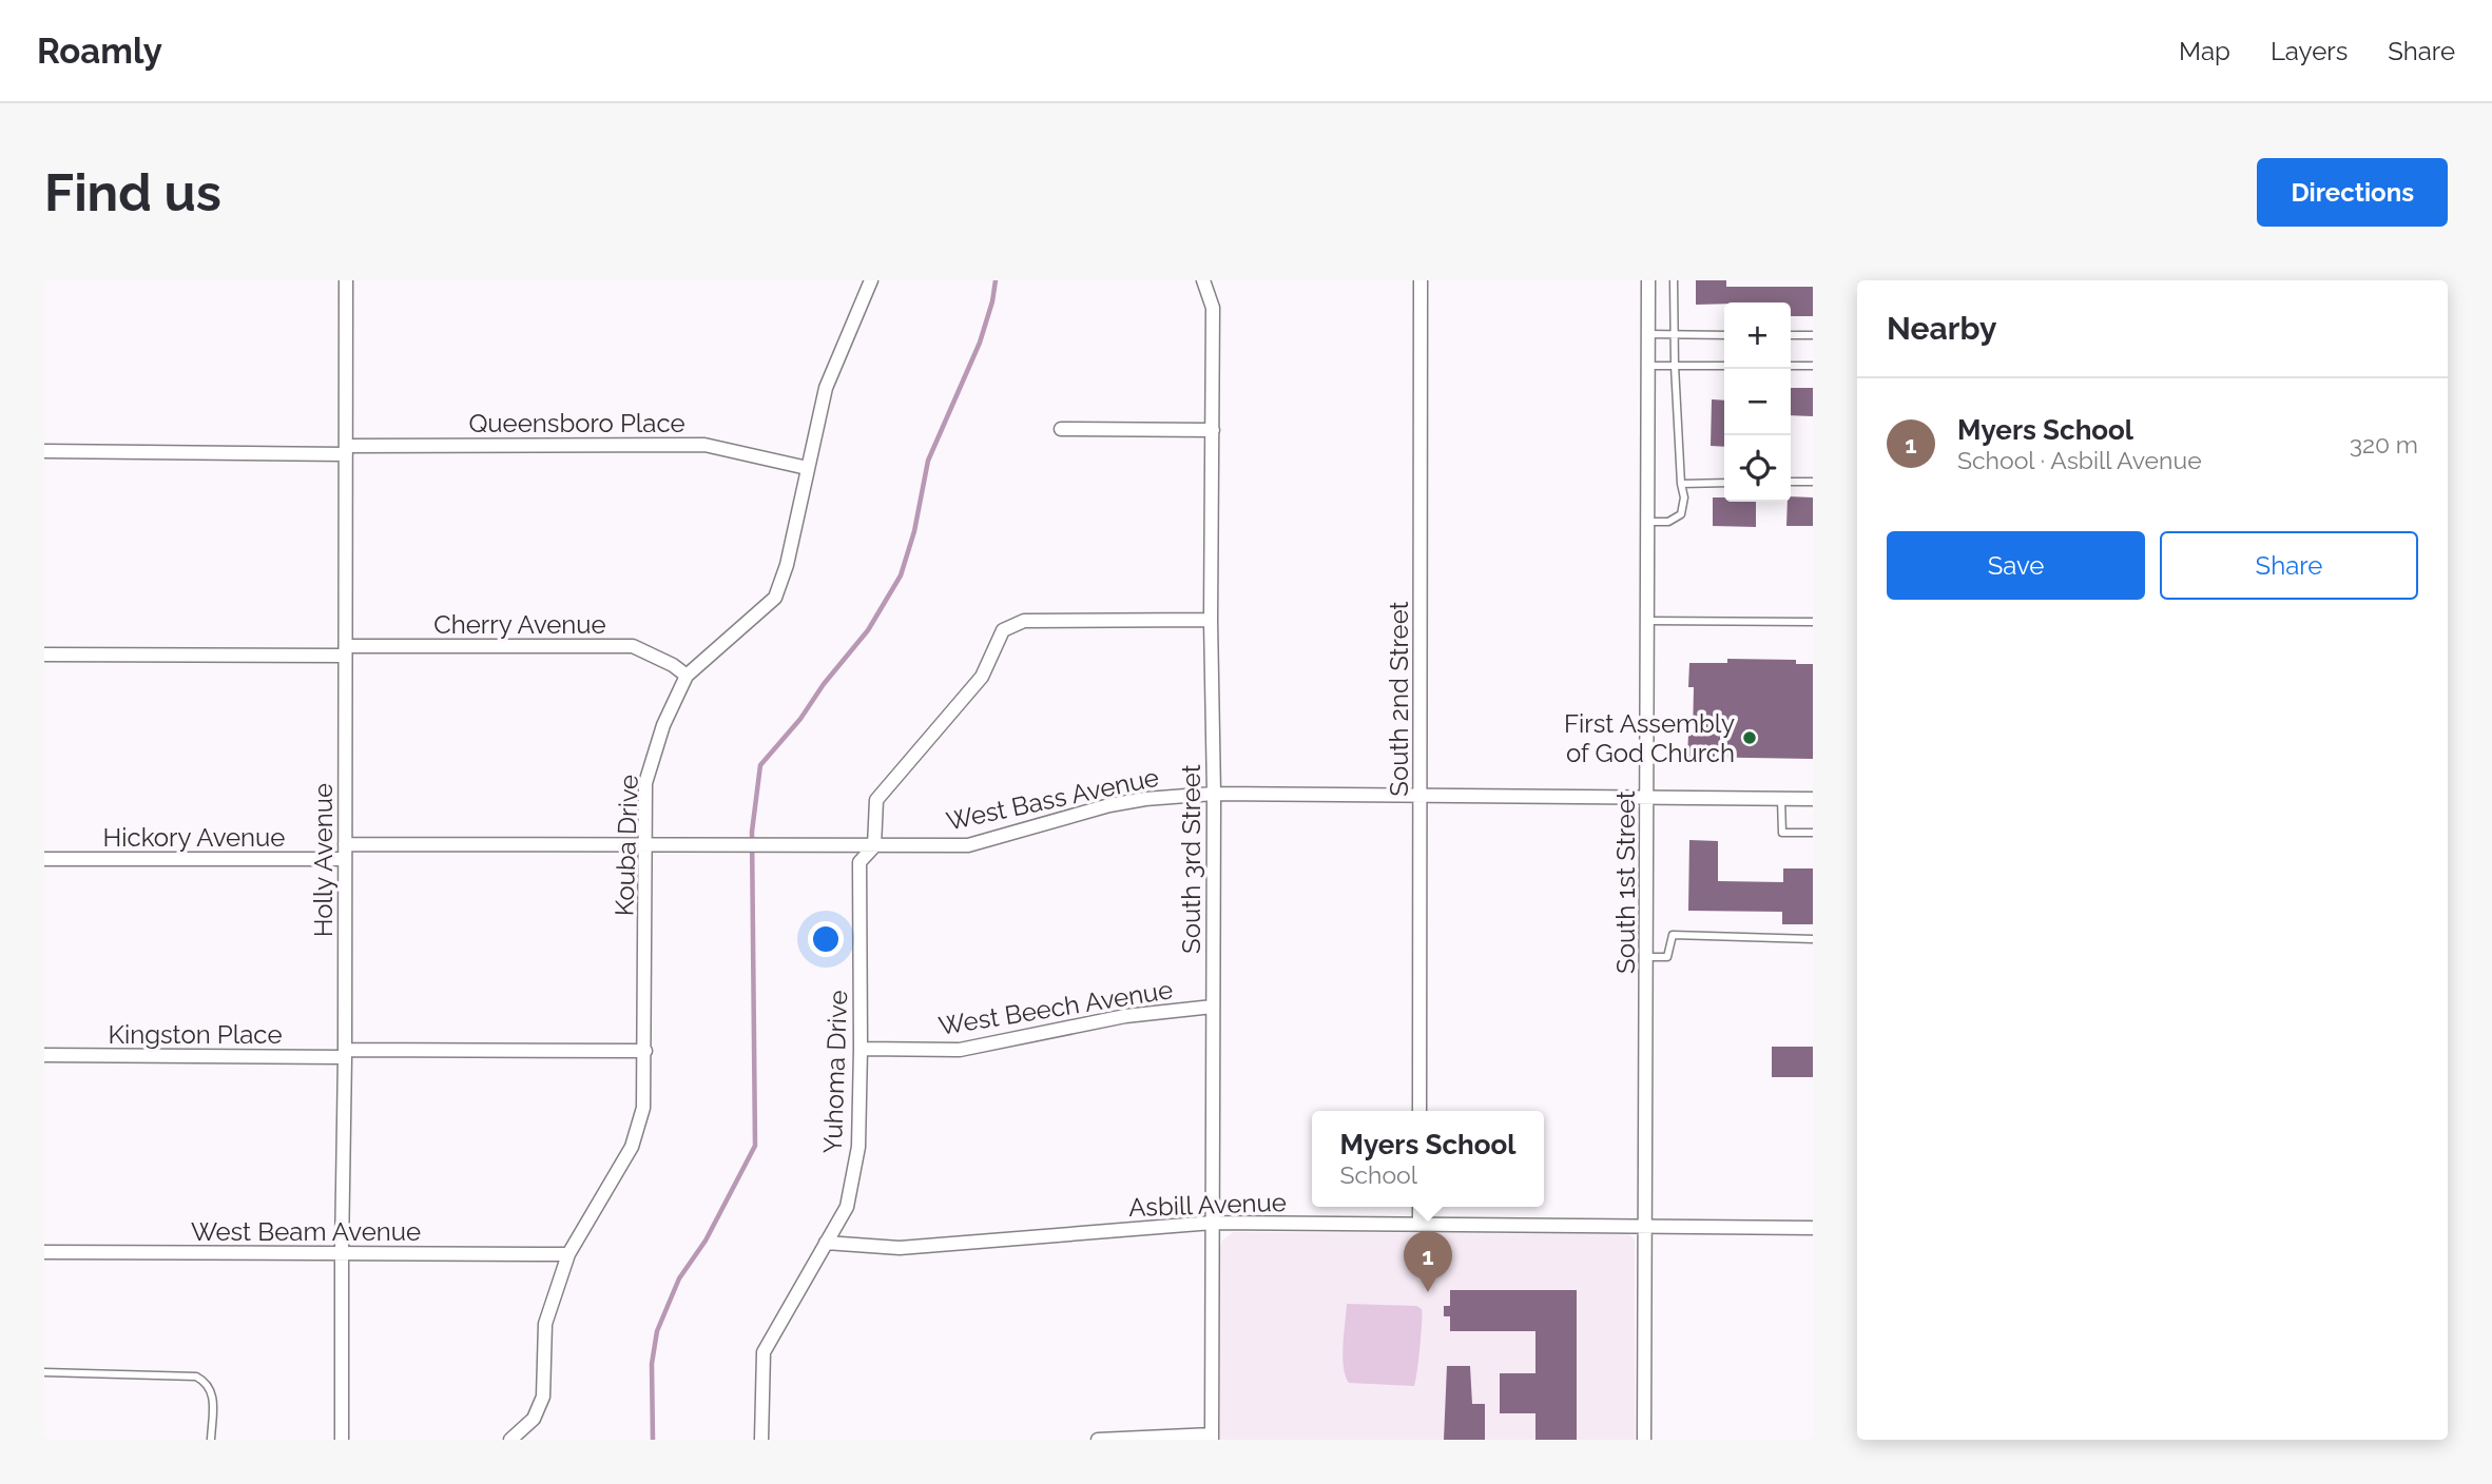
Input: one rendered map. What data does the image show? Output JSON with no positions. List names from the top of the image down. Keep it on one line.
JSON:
{"streets":{"street":["Queensboro Place","Cherry Avenue","South 2nd Street","West Bass Avenue","Hickory Avenue","Kouba Drive","South 3rd Street","Holly Avenue","South 1st Street","West Beech Avenue","Kingston Place","Yuhoma Drive","Asbill Avenue","West Beam Avenue"]},"crossings":[["Queensboro Place","Kouba Drive"],["Queensboro Place","Holly Avenue"],["Cherry Avenue","Kouba Drive"],["Cherry Avenue","Holly Avenue"],["South 2nd Street","West Bass Avenue"],["West Bass Avenue","Hickory Avenue"],["West Bass Avenue","Kouba Drive"],["West Bass Avenue","South 3rd Street"],["West Bass Avenue","Holly Avenue"],["West Bass Avenue","South 1st Street"],["West Bass Avenue","Yuhoma Drive"],["Hickory Avenue","Holly Avenue"],["Kouba Drive","Kingston Place"],["Kouba Drive","West Beam Avenue"],["South 3rd Street","West Beech Avenue"],["South 3rd Street","Yuhoma Drive"],["South 3rd Street","Asbill Avenue"],["Holly Avenue","Kingston Place"],["Holly Avenue","West Beam Avenue"],["South 1st Street","Asbill Avenue"],["West Beech Avenue","Yuhoma Drive"],["Yuhoma Drive","Asbill Avenue"]],"places":["First Assembly of God Church"],"page":{"header":"Roamly","nav":["Map","Layers","Share"],"buttons":["Directions",["Save","Share"]],"title":"Find us","heading":"Nearby","map_buttons":["+","−"],"list":[{"mark":"1","name":"Myers School","note":"School · Asbill Avenue","value":"320 m"}],"popup":["Myers School","School"],"pins":"1"}}
